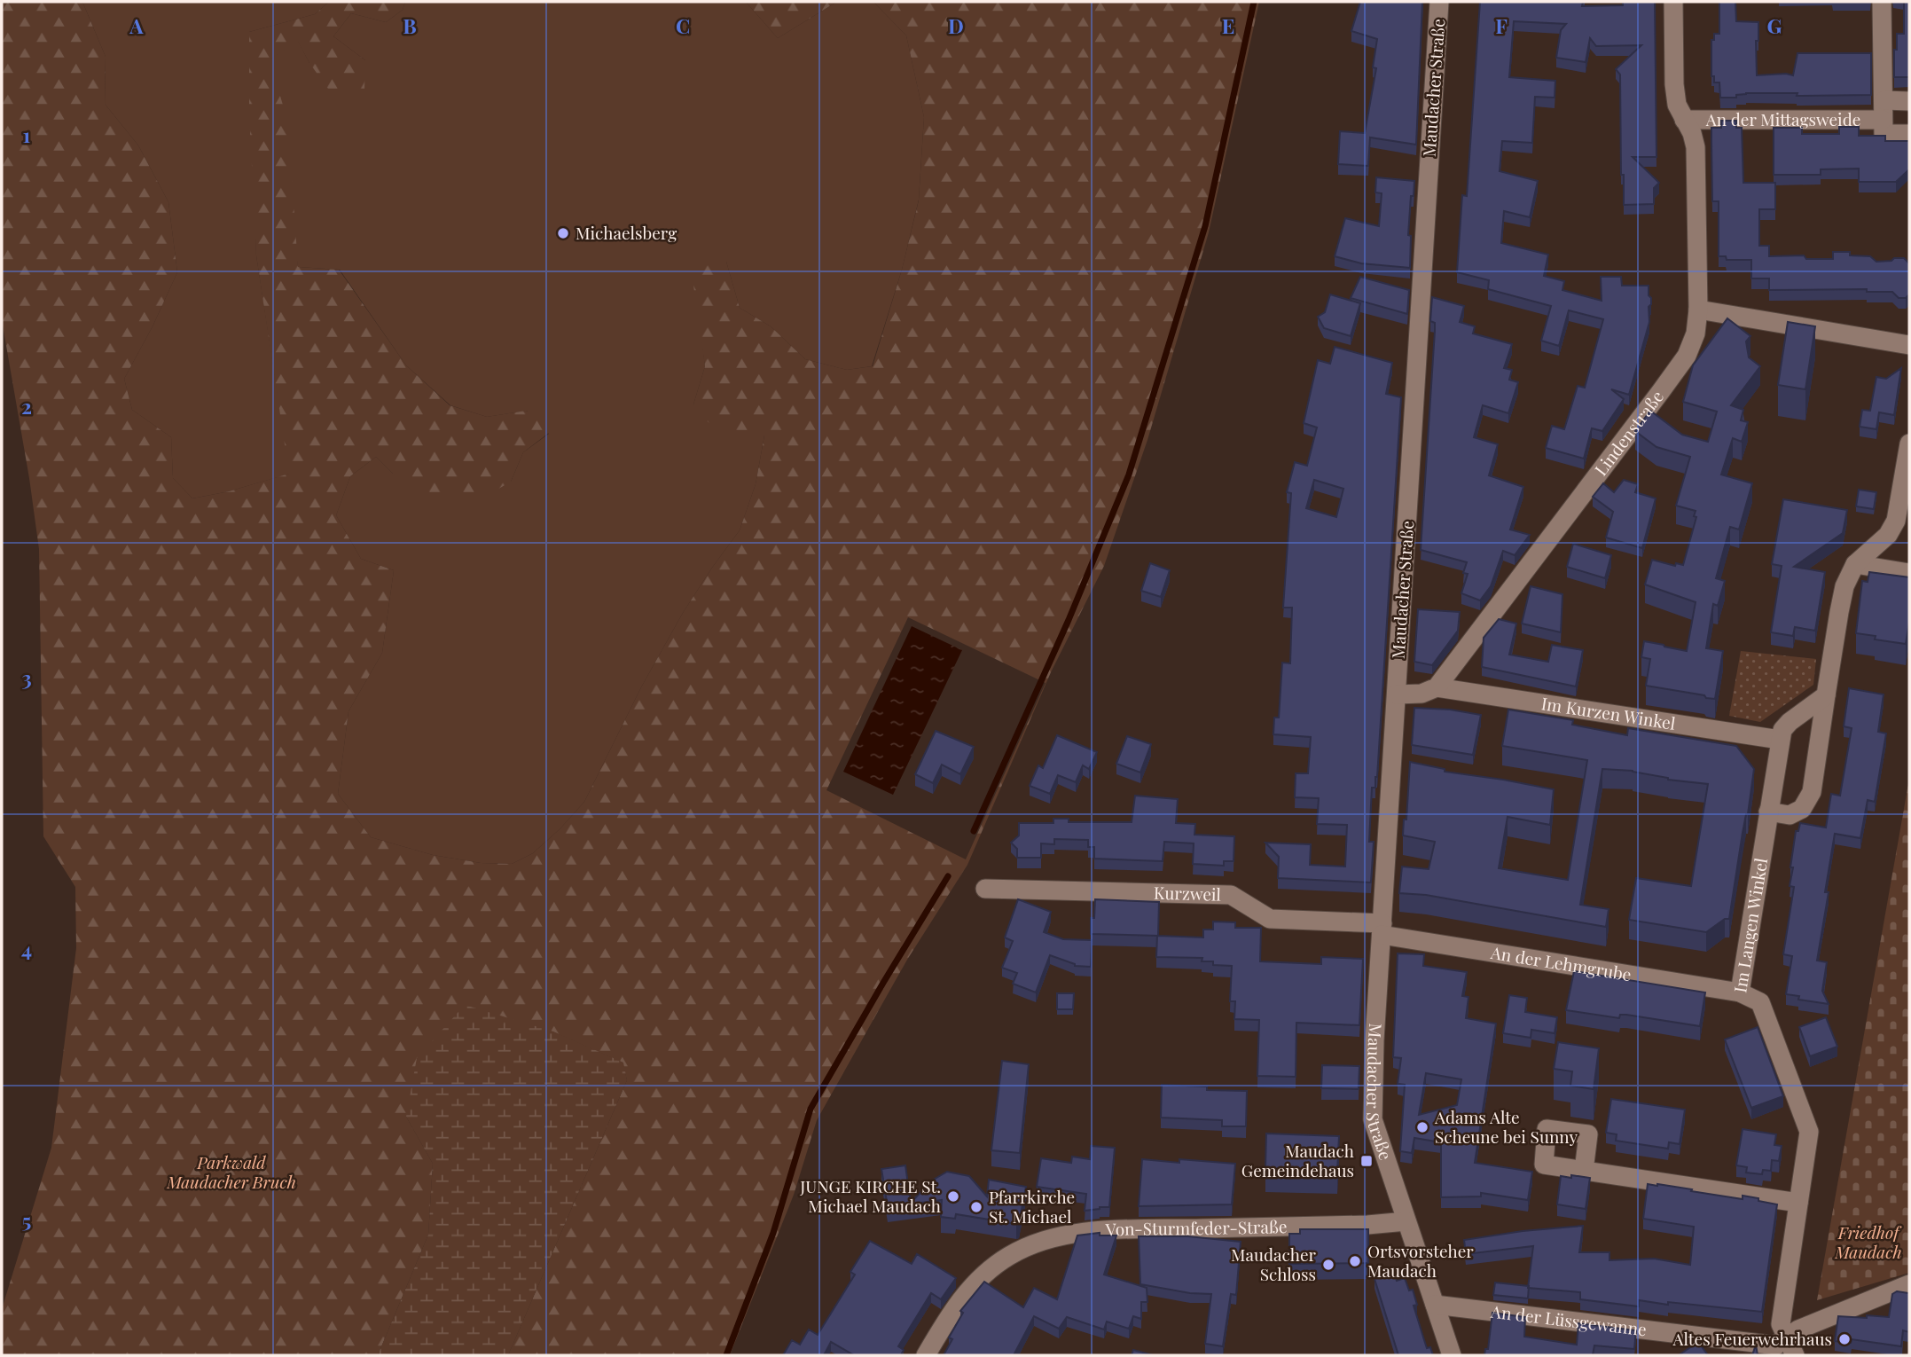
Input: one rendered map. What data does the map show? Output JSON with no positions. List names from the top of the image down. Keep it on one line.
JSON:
{"streets":{"street":["Maudacher Straße","An der Mittagsweide","Lindenstraße","Im Kurzen Winkel","Kurzweil","Im Langen Winkel","An der Lehmgrube","Von-Sturmfeder-Straße","An der Lüssgewanne"]},"crossings":[["Maudacher Straße","Kurzweil"],["Maudacher Straße","An der Lehmgrube"],["Maudacher Straße","Von-Sturmfeder-Straße"],["Maudacher Straße","An der Lüssgewanne"],["An der Mittagsweide","Lindenstraße"],["Lindenstraße","Im Kurzen Winkel"],["Im Kurzen Winkel","Im Langen Winkel"],["Kurzweil","An der Lehmgrube"],["Im Langen Winkel","An der Lehmgrube"],["Im Langen Winkel","An der Lüssgewanne"]],"parks":["Parkwald Maudacher Bruch","Friedhof Maudach"],"places":{"other":["Michaelsberg","Adams Alte Scheune bei Sunny","JUNGE KIRCHE St. Michael Maudach","Pfarrkirche St. Michael","Ortsvorsteher Maudach","Maudacher Schloss","Altes Feuerwehrhaus"],"transit":["Maudach Gemeindehaus"]},"grid":{"columns":["A","B","C","D","E","F","G"],"rows":["1","2","3","4","5"]}}
